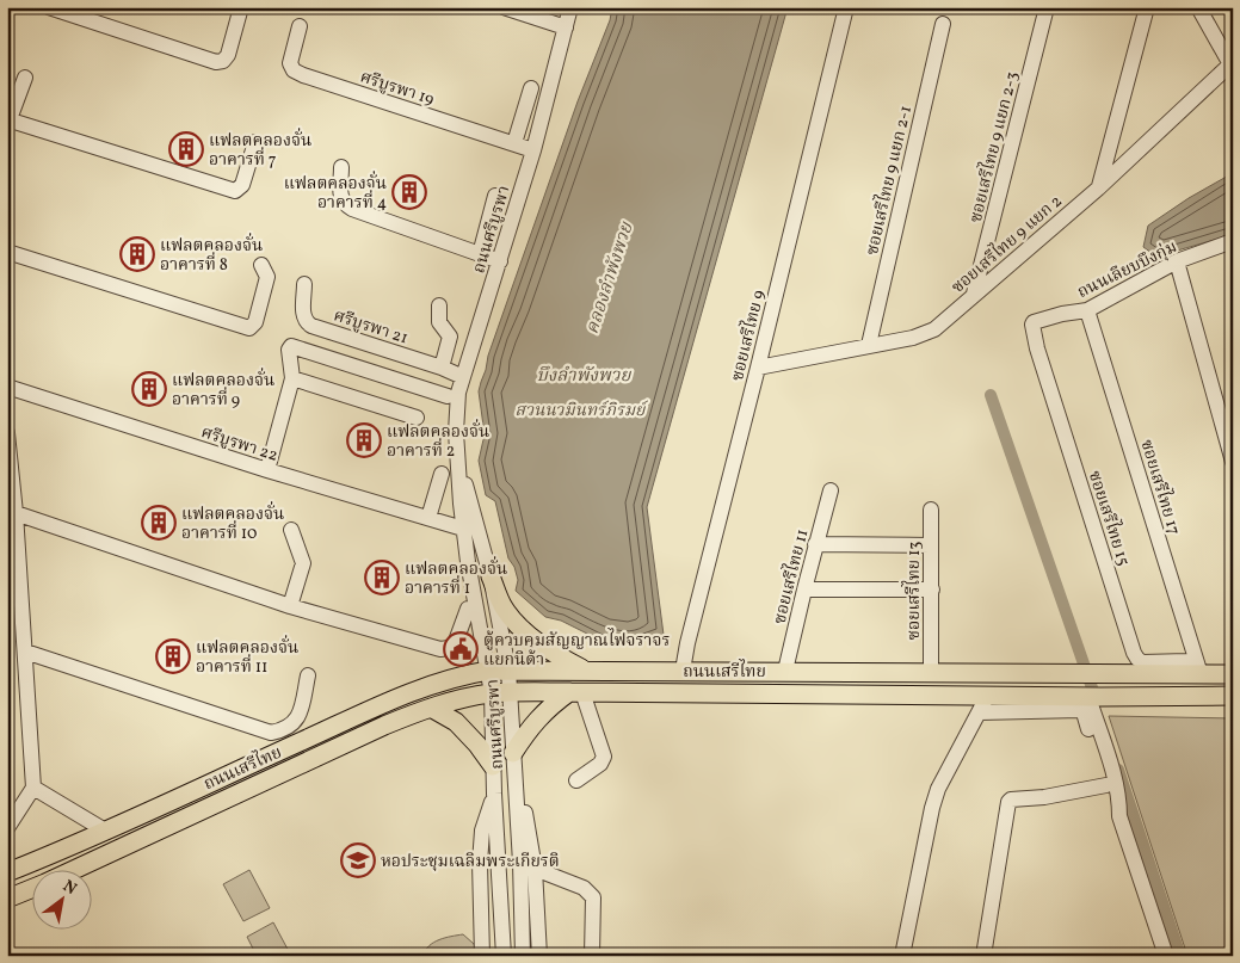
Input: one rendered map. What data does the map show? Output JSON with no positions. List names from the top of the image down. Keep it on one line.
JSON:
{"streets":{"main road":["ถนนเสรีไทย"],"street":["ศรีบูรพา 19","ซอยเสรีไทย 9 แยก 2-3","ซอยเสรีไทย 9 แยก 2-1","ถนนศรีบูรพา","ซอยเสรีไทย 9 แยก 2","ถนนเลียบบึงกุ่ม","ศรีบูรพา 21","ซอยเสรีไทย 9","ศรีบูรพา 22","ซอยเสรีไทย 17","ซอยเสรีไทย 15","ซอยเสรีไทย 11","ซอยเสรีไทย 13"]},"crossings":[["ศรีบูรพา 19","ถนนศรีบูรพา"],["ซอยเสรีไทย 9 แยก 2-3","ซอยเสรีไทย 9 แยก 2"],["ซอยเสรีไทย 9 แยก 2-1","ซอยเสรีไทย 9 แยก 2"],["ถนนศรีบูรพา","ศรีบูรพา 21"],["ถนนศรีบูรพา","ศรีบูรพา 22"],["ถนนศรีบูรพา","ถนนเสรีไทย"],["ซอยเสรีไทย 9 แยก 2","ซอยเสรีไทย 9"],["ถนนเลียบบึงกุ่ม","ซอยเสรีไทย 17"],["ถนนเลียบบึงกุ่ม","ซอยเสรีไทย 15"],["ซอยเสรีไทย 9","ถนนเสรีไทย"],["ซอยเสรีไทย 17","ซอยเสรีไทย 15"],["ซอยเสรีไทย 17","ถนนเสรีไทย"],["ซอยเสรีไทย 15","ถนนเสรีไทย"],["ซอยเสรีไทย 11","ถนนเสรีไทย"],["ซอยเสรีไทย 13","ถนนเสรีไทย"]],"water":["คลองลำพังพวย","บึงลำพังพวย"],"parks":["สวนนวมินทร์ภิรมย์"],"places":{"building":["แฟลตคลองจั่น อาคารที่ 7","แฟลตคลองจั่น อาคารที่ 4","แฟลตคลองจั่น อาคารที่ 8","แฟลตคลองจั่น อาคารที่ 9","แฟลตคลองจั่น อาคารที่ 2","แฟลตคลองจั่น อาคารที่ 10","แฟลตคลองจั่น อาคารที่ 1","แฟลตคลองจั่น อาคารที่ 11"],"public building":["ตู้ควบคุมสัญญาณไฟจราจร แยกนิด้า"],"school or university":["หอประชุมเฉลิมพระเกียรติ"]},"north":"top right"}
